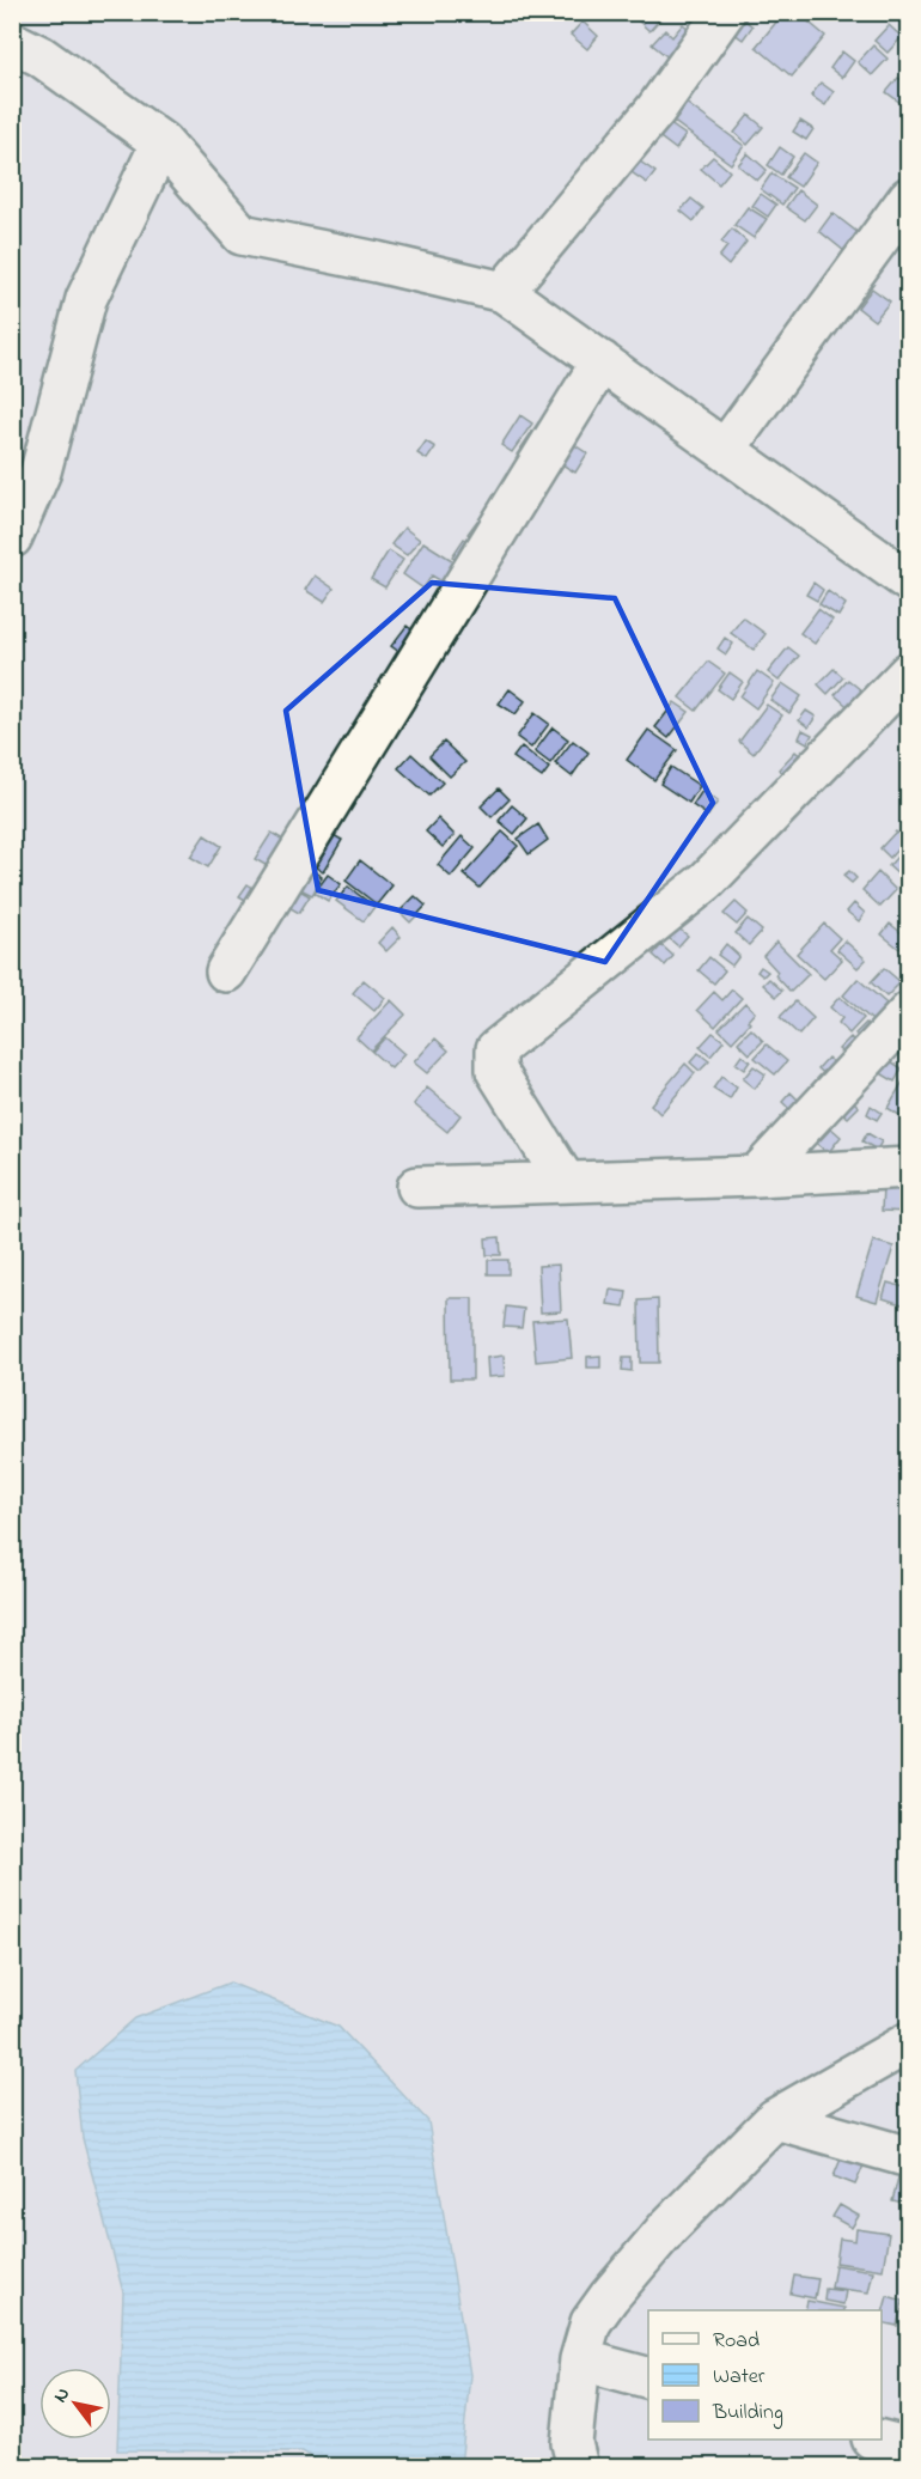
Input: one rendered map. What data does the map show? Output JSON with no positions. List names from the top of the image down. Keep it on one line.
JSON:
{"legend":["Road","Water","Building"],"north":"top left"}
